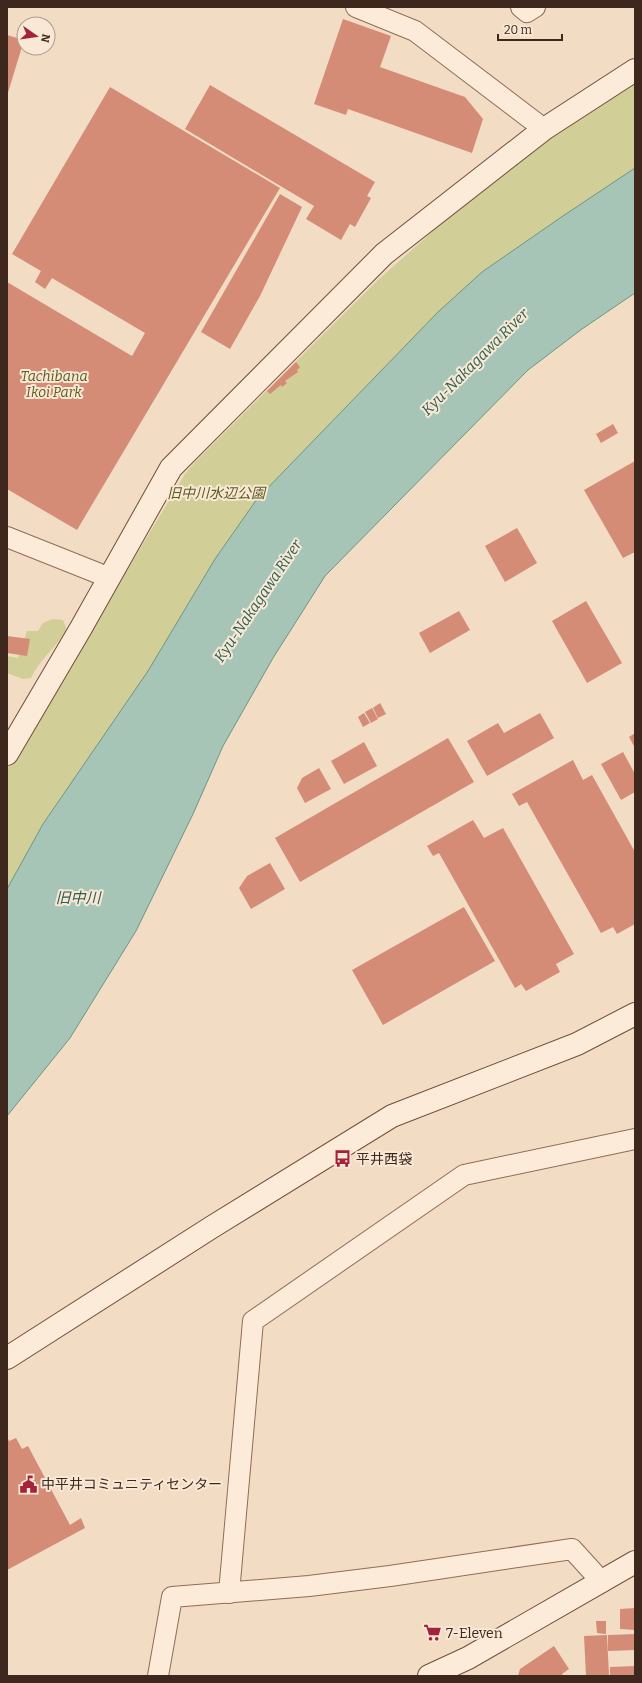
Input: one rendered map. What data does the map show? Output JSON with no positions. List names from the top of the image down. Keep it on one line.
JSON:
{"water":["Kyu-Nakagawa River","旧中川"],"parks":["Tachibana Ikoi Park","旧中川水辺公園"],"places":{"bus stop":["平井西袋"],"public building":["中平井コミュニティセンター"],"supermarket":["7-Eleven"]},"scale_bar":"20 m","north":"right"}
